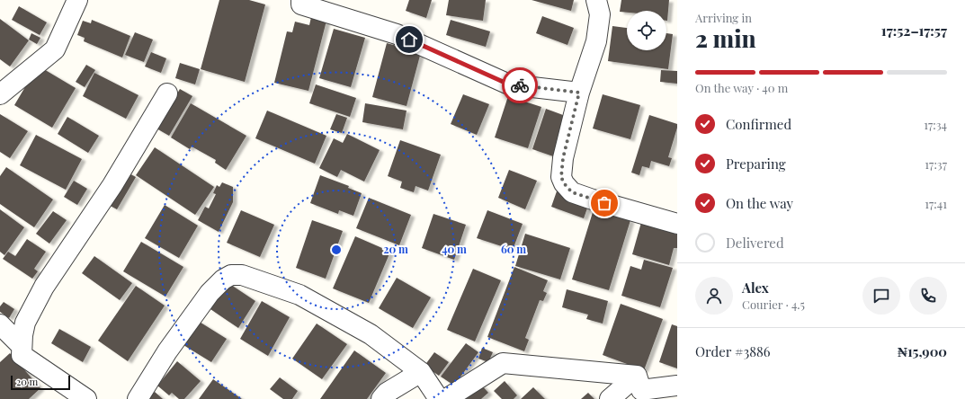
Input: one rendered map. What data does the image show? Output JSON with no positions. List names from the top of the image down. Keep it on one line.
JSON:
{"scale_bar":"20 m","page":{"heading":["2 min","Arriving in","17:52–17:57"],"panel":["Alex","Courier · 4.5","Order #3886","₦15,900"],"bar":"On the way · 40 m","list":[["Confirmed","17:34"],["Preparing","17:37"],["On the way","17:41"],"Delivered"],"scale":"20 m"},"rings":["20 m","40 m","60 m"]}
